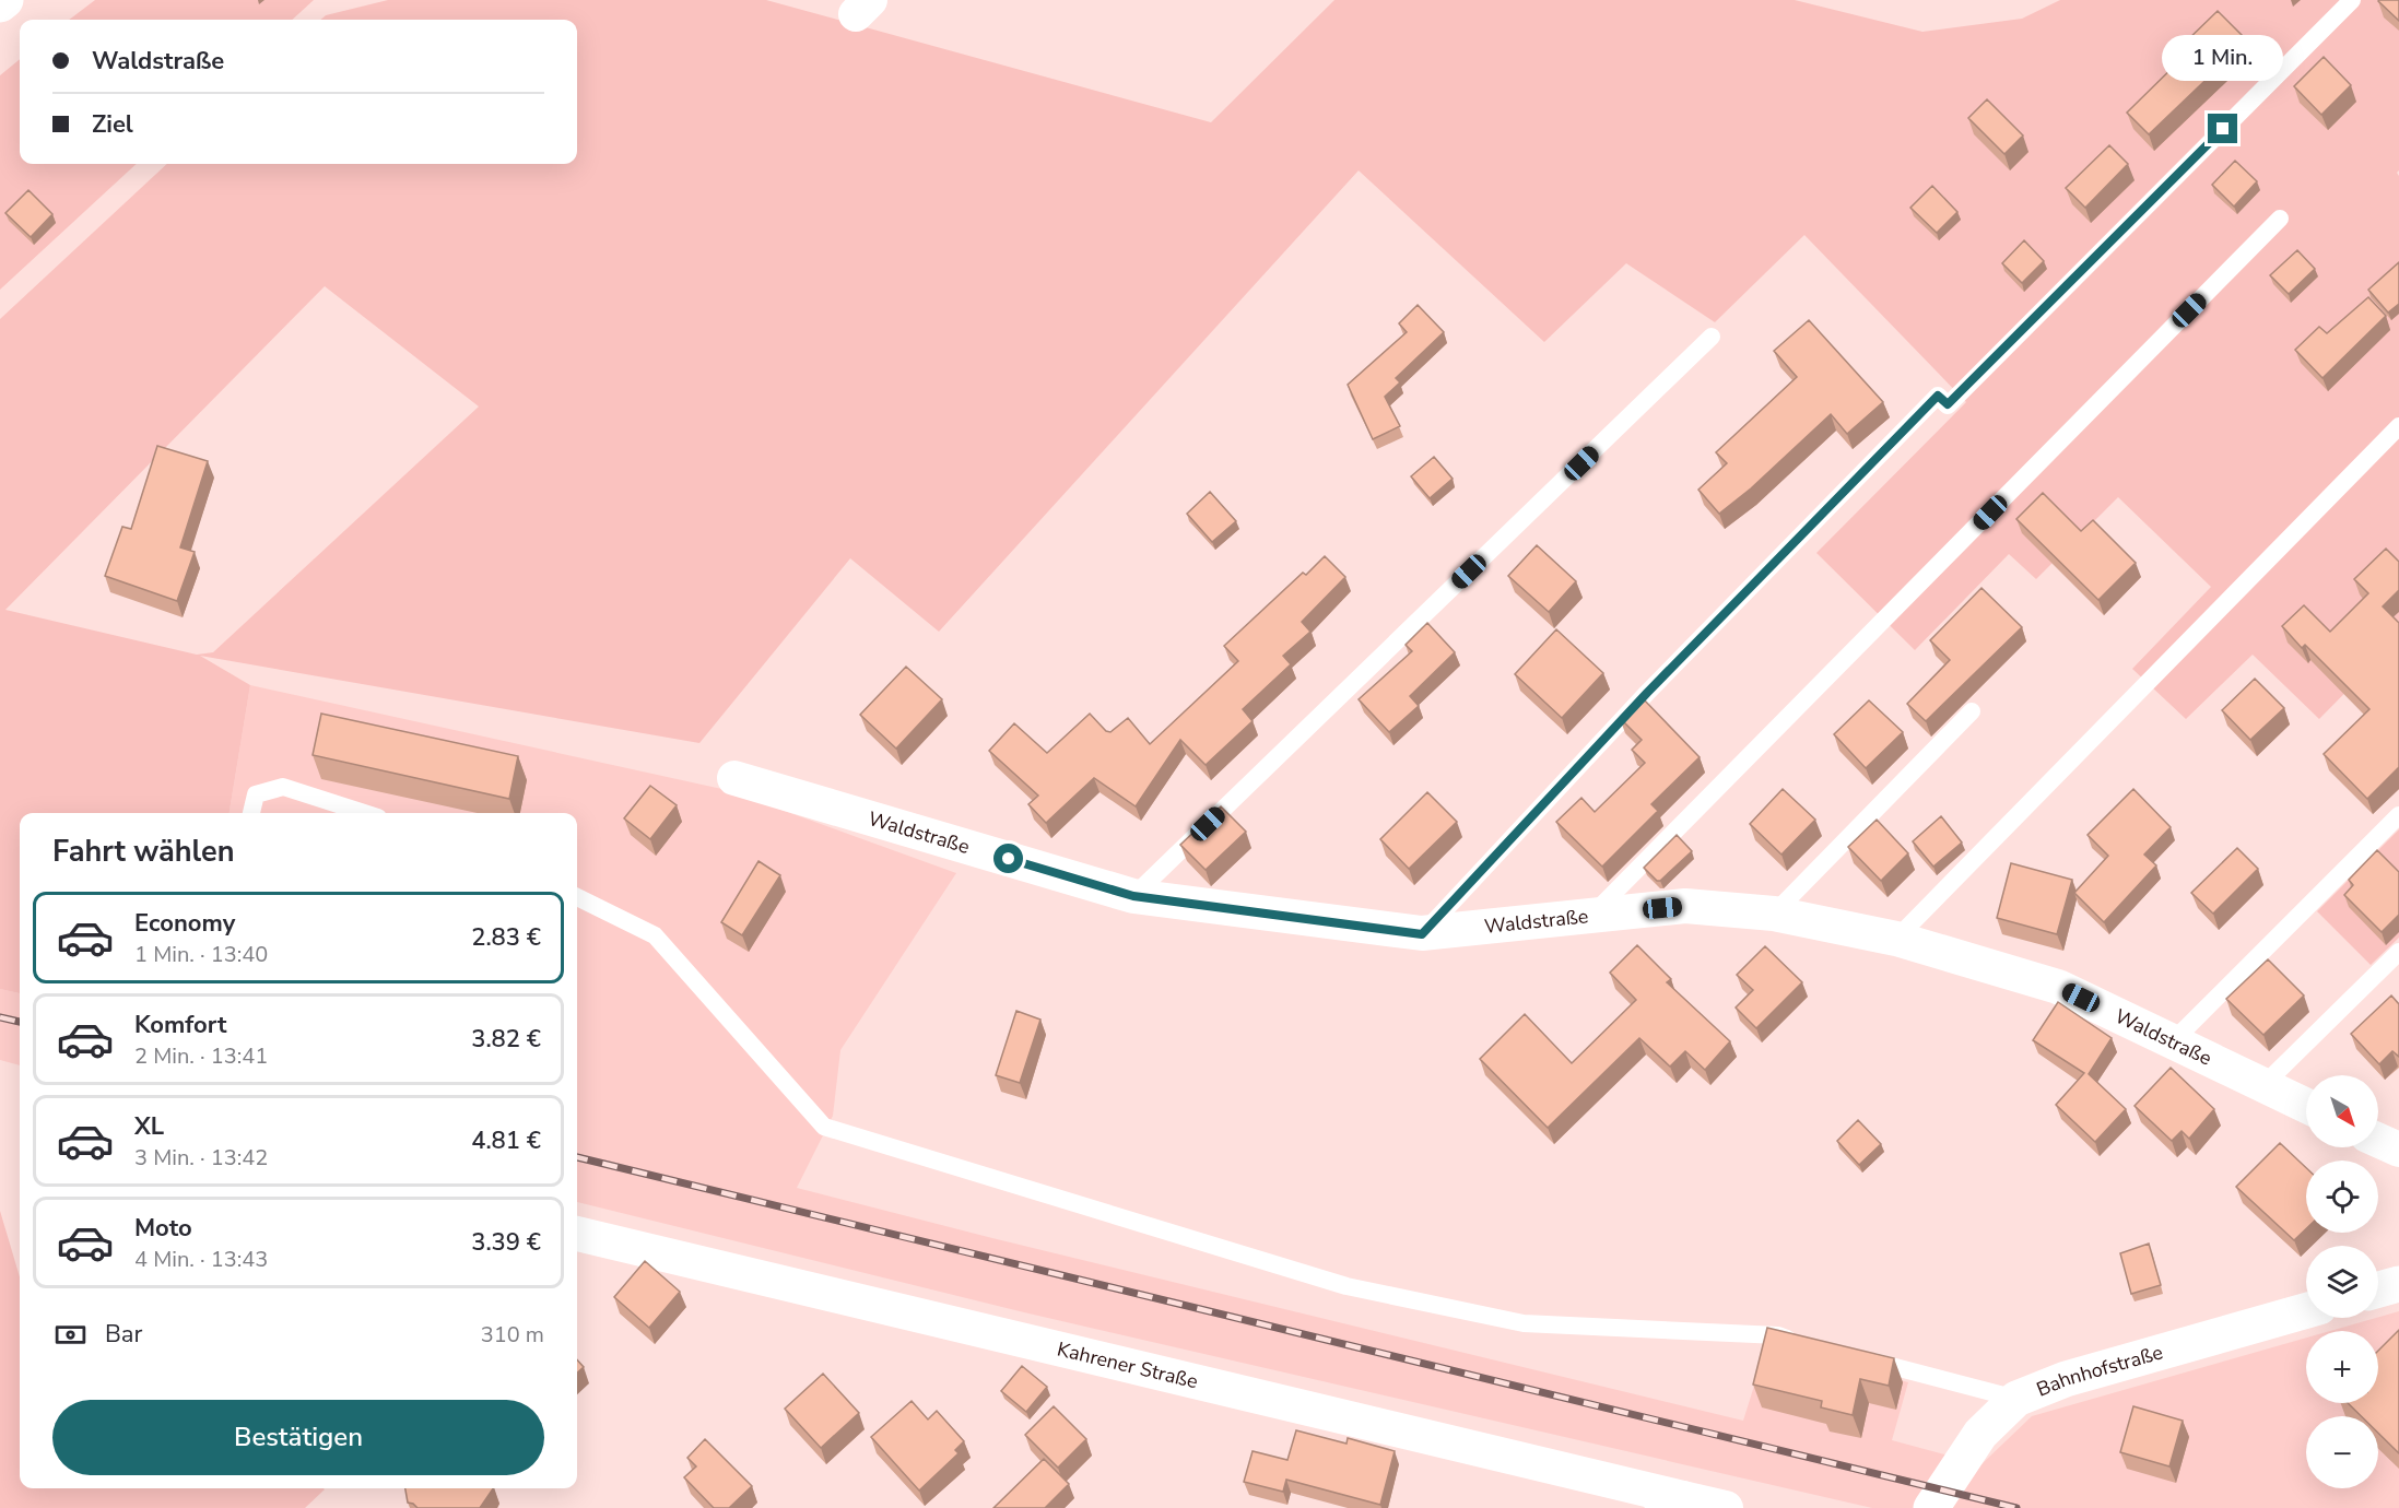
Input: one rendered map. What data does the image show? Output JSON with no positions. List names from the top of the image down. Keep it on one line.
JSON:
{"streets":{"main road":["Bahnhofstraße"],"street":["Waldstraße","Kahrener Straße"]},"north":"bottom right","page":{"banner":["Waldstraße","Ziel"],"bubble":"1 Min.","heading":"Fahrt wählen","list":[{"name":"Economy","note":"1 Min. · 13:40","value":"2.83 €"},{"name":"Komfort","note":"2 Min. · 13:41","value":"3.82 €"},{"name":"XL","note":"3 Min. · 13:42","value":"4.81 €"},{"name":"Moto","note":"4 Min. · 13:43","value":"3.39 €"}],"map_buttons":["+","−"],"pay":["Bar","310 m"],"buttons":"Bestätigen"}}
